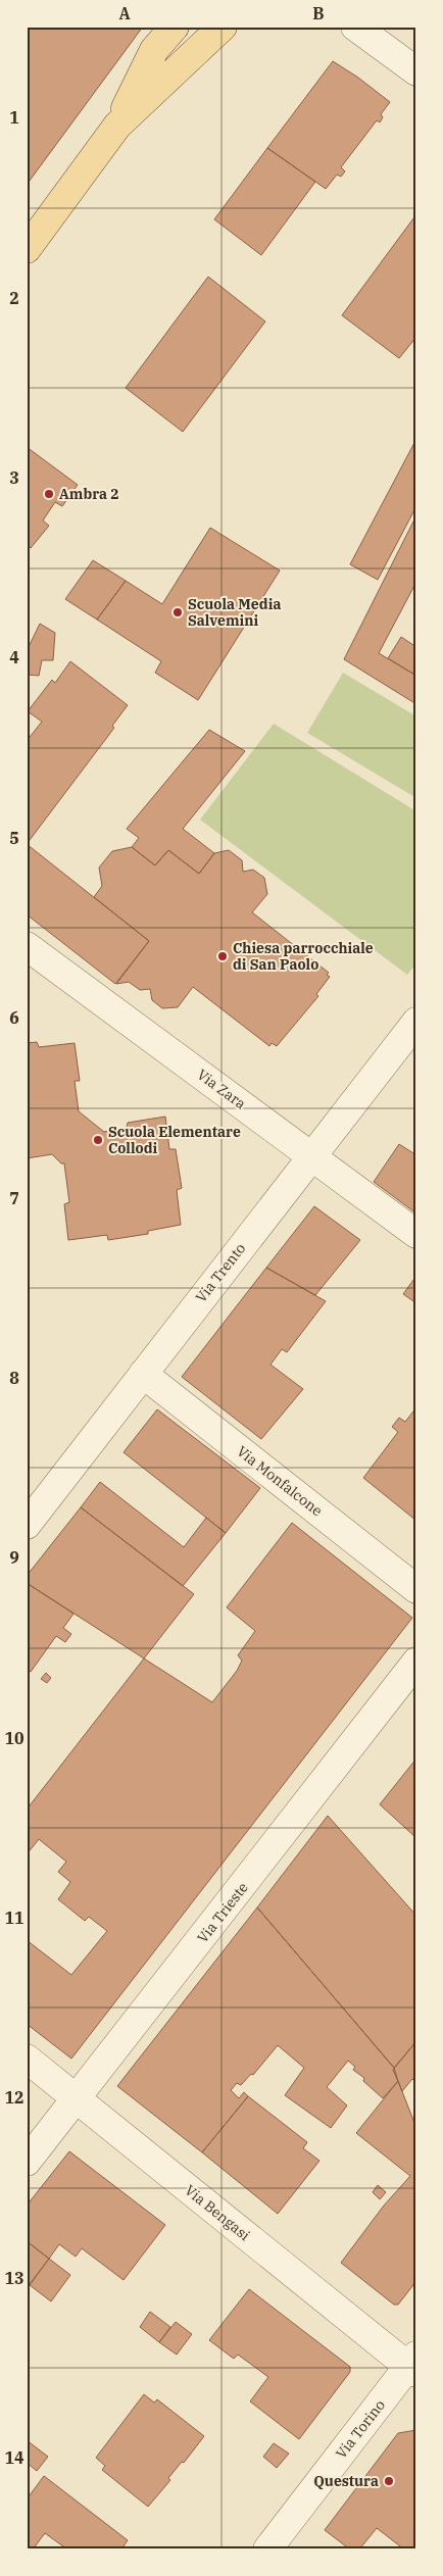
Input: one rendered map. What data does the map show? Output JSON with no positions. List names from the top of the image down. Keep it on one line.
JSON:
{"streets":{"street":["Via Zara","Via Trento","Via Monfalcone","Via Trieste","Via Bengasi","Via Torino"]},"crossings":[["Via Zara","Via Trento"],["Via Trento","Via Monfalcone"],["Via Trieste","Via Bengasi"],["Via Bengasi","Via Torino"]],"places":["Ambra 2","Scuola Media Salvemini","Chiesa parrocchiale di San Paolo","Scuola Elementare Collodi","Questura"],"grid":{"columns":["A","B"],"rows":["1","2","3","4","5","6","7","8","9","10","11","12","13","14"]}}
